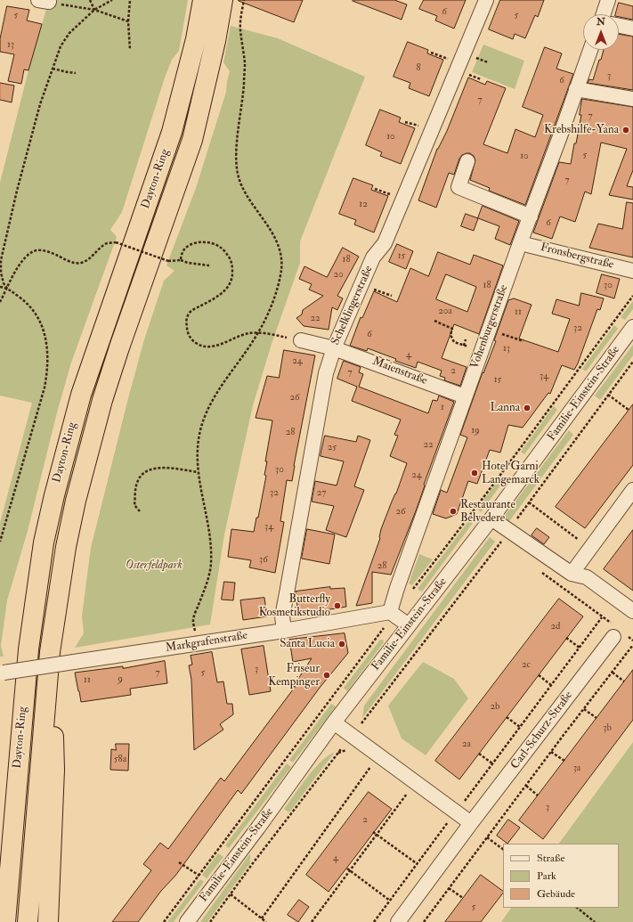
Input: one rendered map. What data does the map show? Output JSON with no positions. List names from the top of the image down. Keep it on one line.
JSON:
{"streets":{"highway":["Dayton-Ring"],"street":["Fronsbergstraße","Schelklingerstraße","Vohenburgerstraße","Maienstraße","Familie-Einstein-Straße","Markgrafenstraße","Carl-Schurz-Straße"]},"crossings":[["Fronsbergstraße","Vohenburgerstraße"],["Schelklingerstraße","Maienstraße"],["Schelklingerstraße","Markgrafenstraße"],["Vohenburgerstraße","Maienstraße"],["Vohenburgerstraße","Markgrafenstraße"]],"parks":["Osterfeldpark"],"places":["Krebshilfe-Yana","Lanna","Hotel Garni Langemarck","Restaurante Belvedere","Butterfly Kosmetikstudio","Santa Lucia","Friseur Kempinger"],"house_numbers":["6","5","5","13","8","3","6","7","7","10","5","10","7","12","6","15","18","20","18","30","20a","11","22","32","6","13","4","24","2","7","34","15","26","1","19","28","22","25","30","24","32","27","26","34","36","28","2d","2c","3","7","5","9","11","2b","3b","2a","58a","3a","3","2","4","5"],"legend":["Straße","Park","Gebäude"],"north":"top"}
